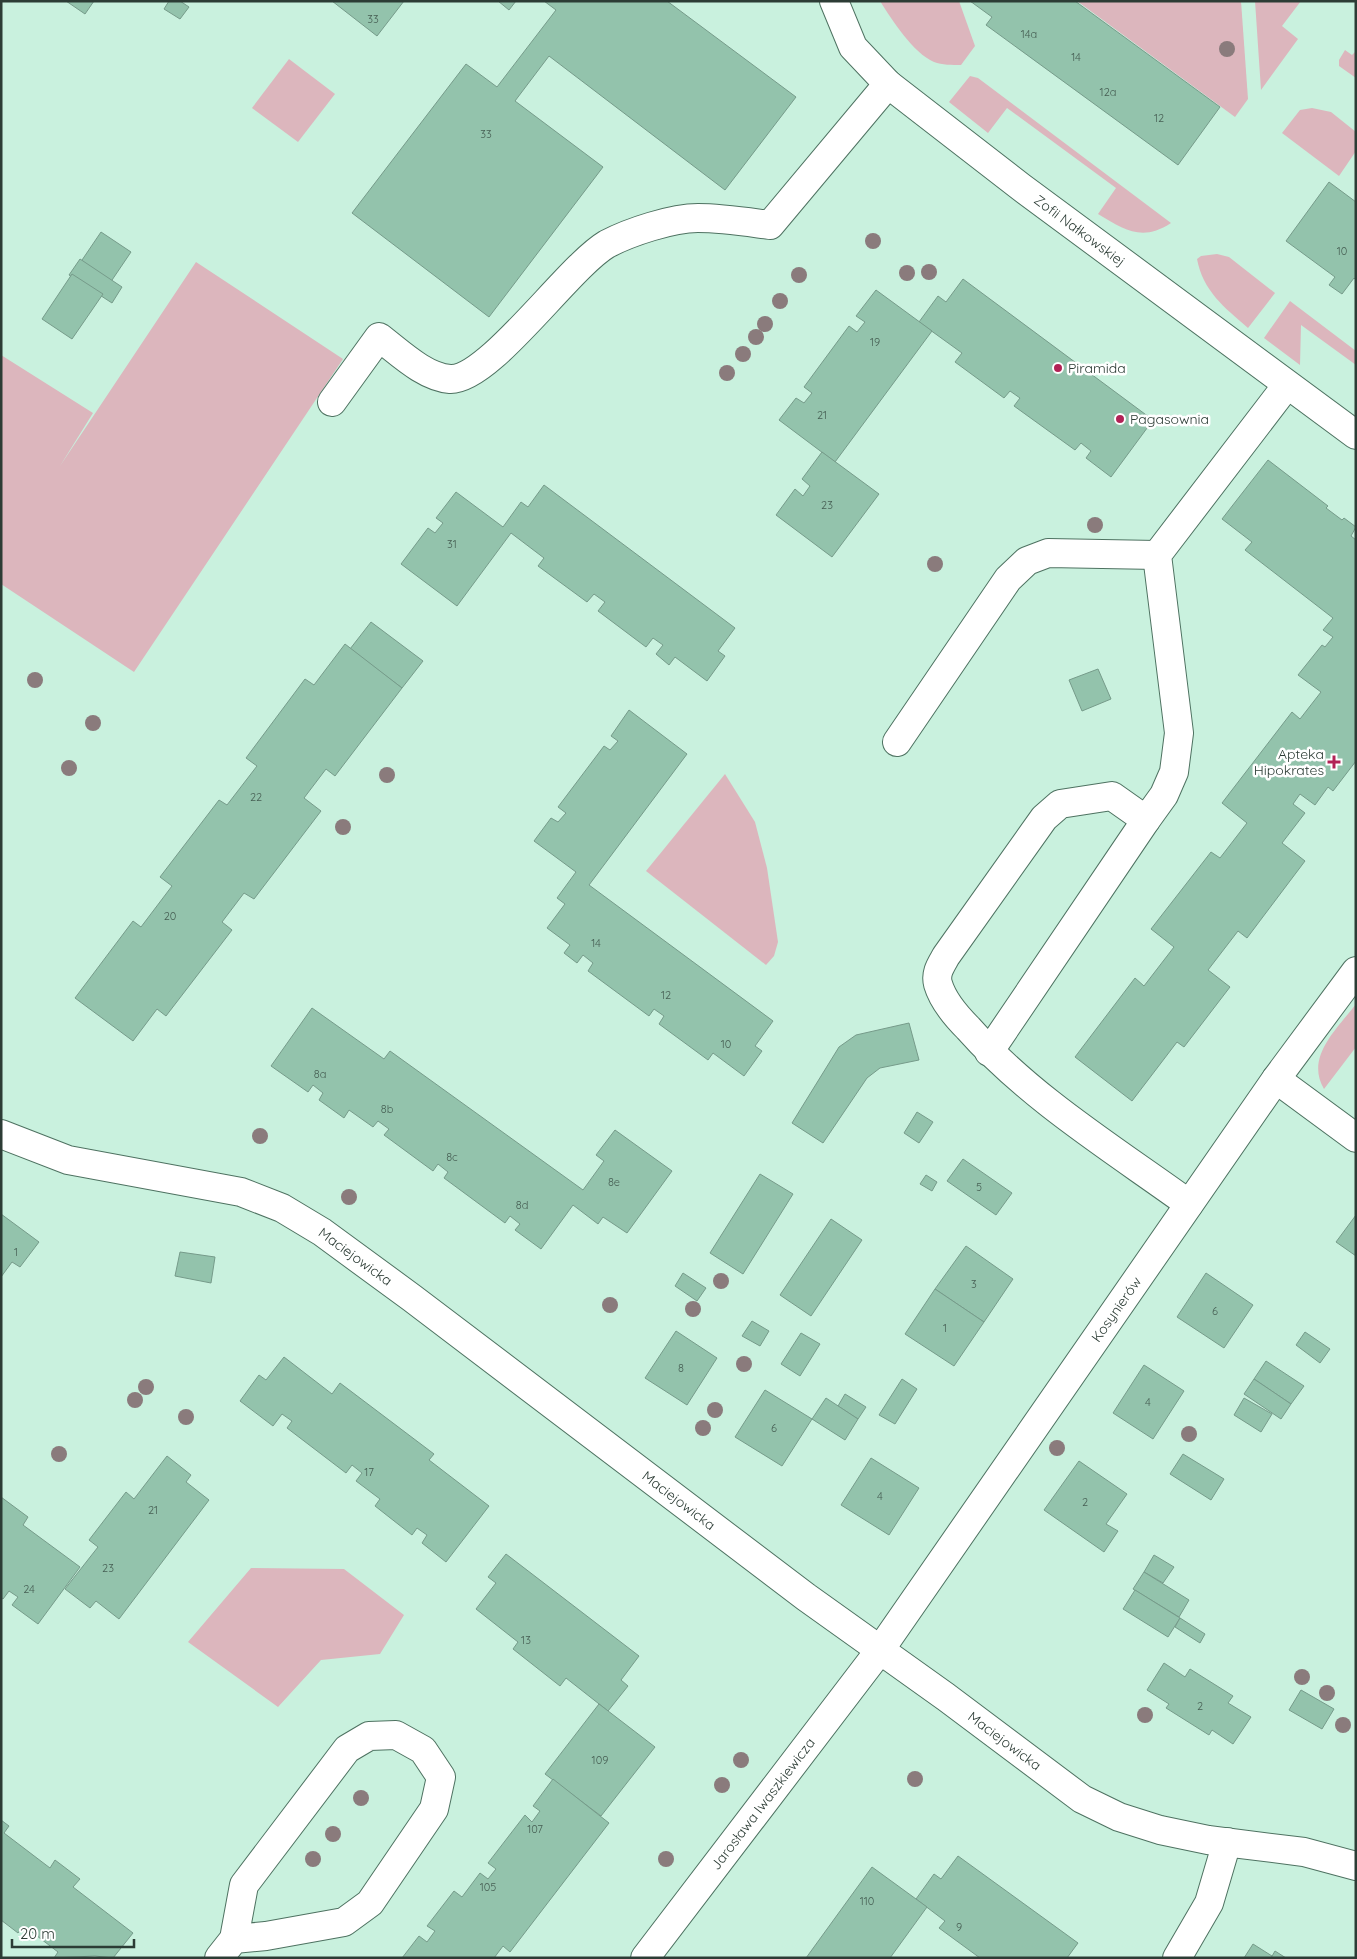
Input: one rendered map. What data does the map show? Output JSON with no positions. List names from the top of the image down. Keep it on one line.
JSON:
{"streets":{"street":["Zofii Nałkowskiej","Maciejowicka","Kosynierów","Jarosława Iwaszkiewicza"]},"crossings":[["Maciejowicka","Kosynierów"],["Maciejowicka","Jarosława Iwaszkiewicza"],["Kosynierów","Jarosława Iwaszkiewicza"]],"places":{"other":["Piramida","Pagasownia"],"health":["Apteka Hipokrates"]},"house_numbers":["33","14a","14","12a","12","33","10","19","21","23","31","22","20","14","12","10","8a","8b","8c","8e","5","8d","1","3","6","1","8","4","6","17","4","2","21","23","24","13","2","109","107","105","110","9"],"scale_bar":"20 m"}
